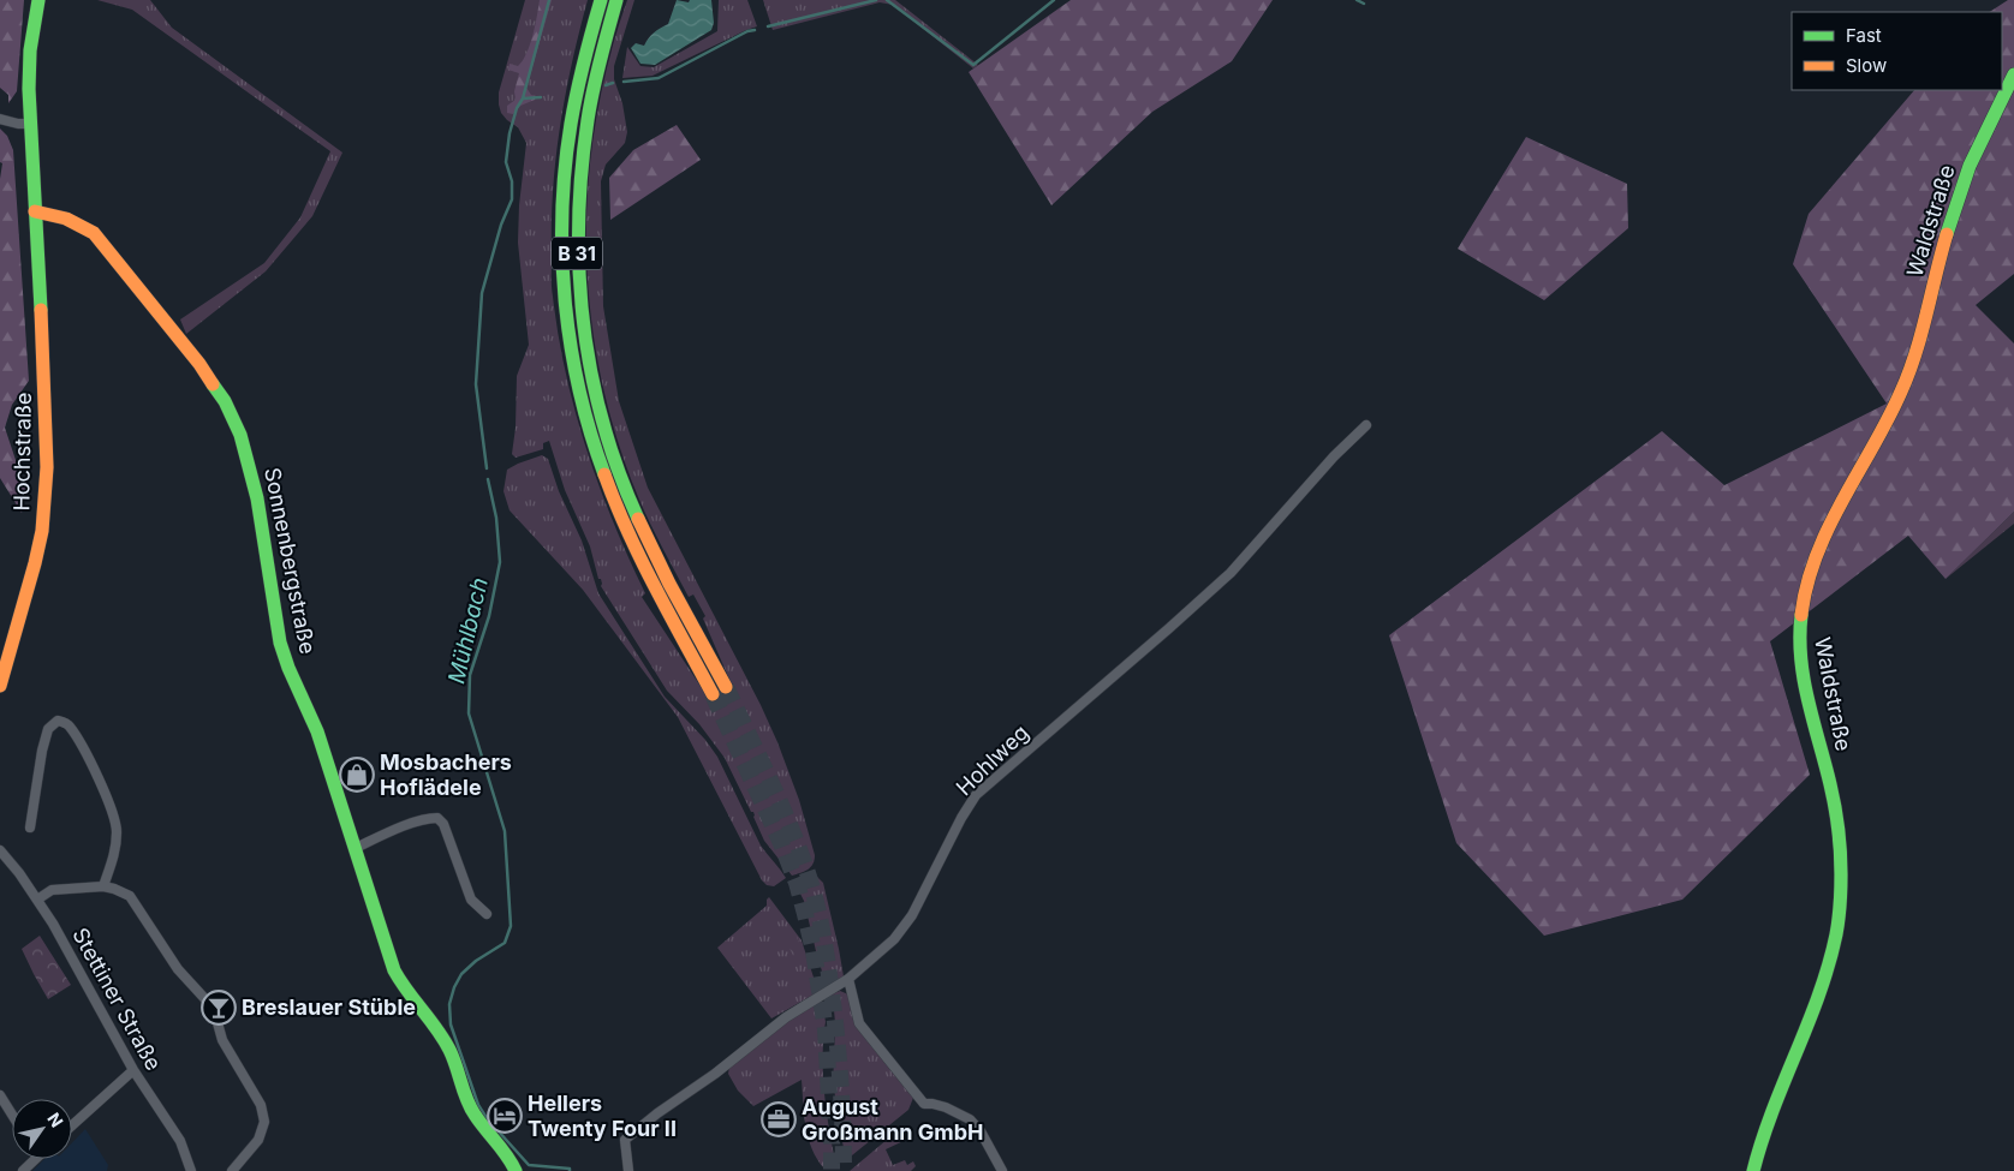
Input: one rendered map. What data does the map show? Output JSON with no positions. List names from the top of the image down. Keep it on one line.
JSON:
{"streets":{"main road":["Waldstraße","B 31","Hochstraße","Sonnenbergstraße"],"street":["Hohlweg","Stettiner Straße"]},"crossings":[["Hochstraße","Sonnenbergstraße"]],"water":["Mühlbach"],"places":{"shop":["Mosbachers Hoflädele"],"bar":["Breslauer Stüble"],"hotel":["Hellers Twenty Four II"],"office":["August Großmann GmbH"]},"legend":["Fast","Slow"],"north":"top right"}
